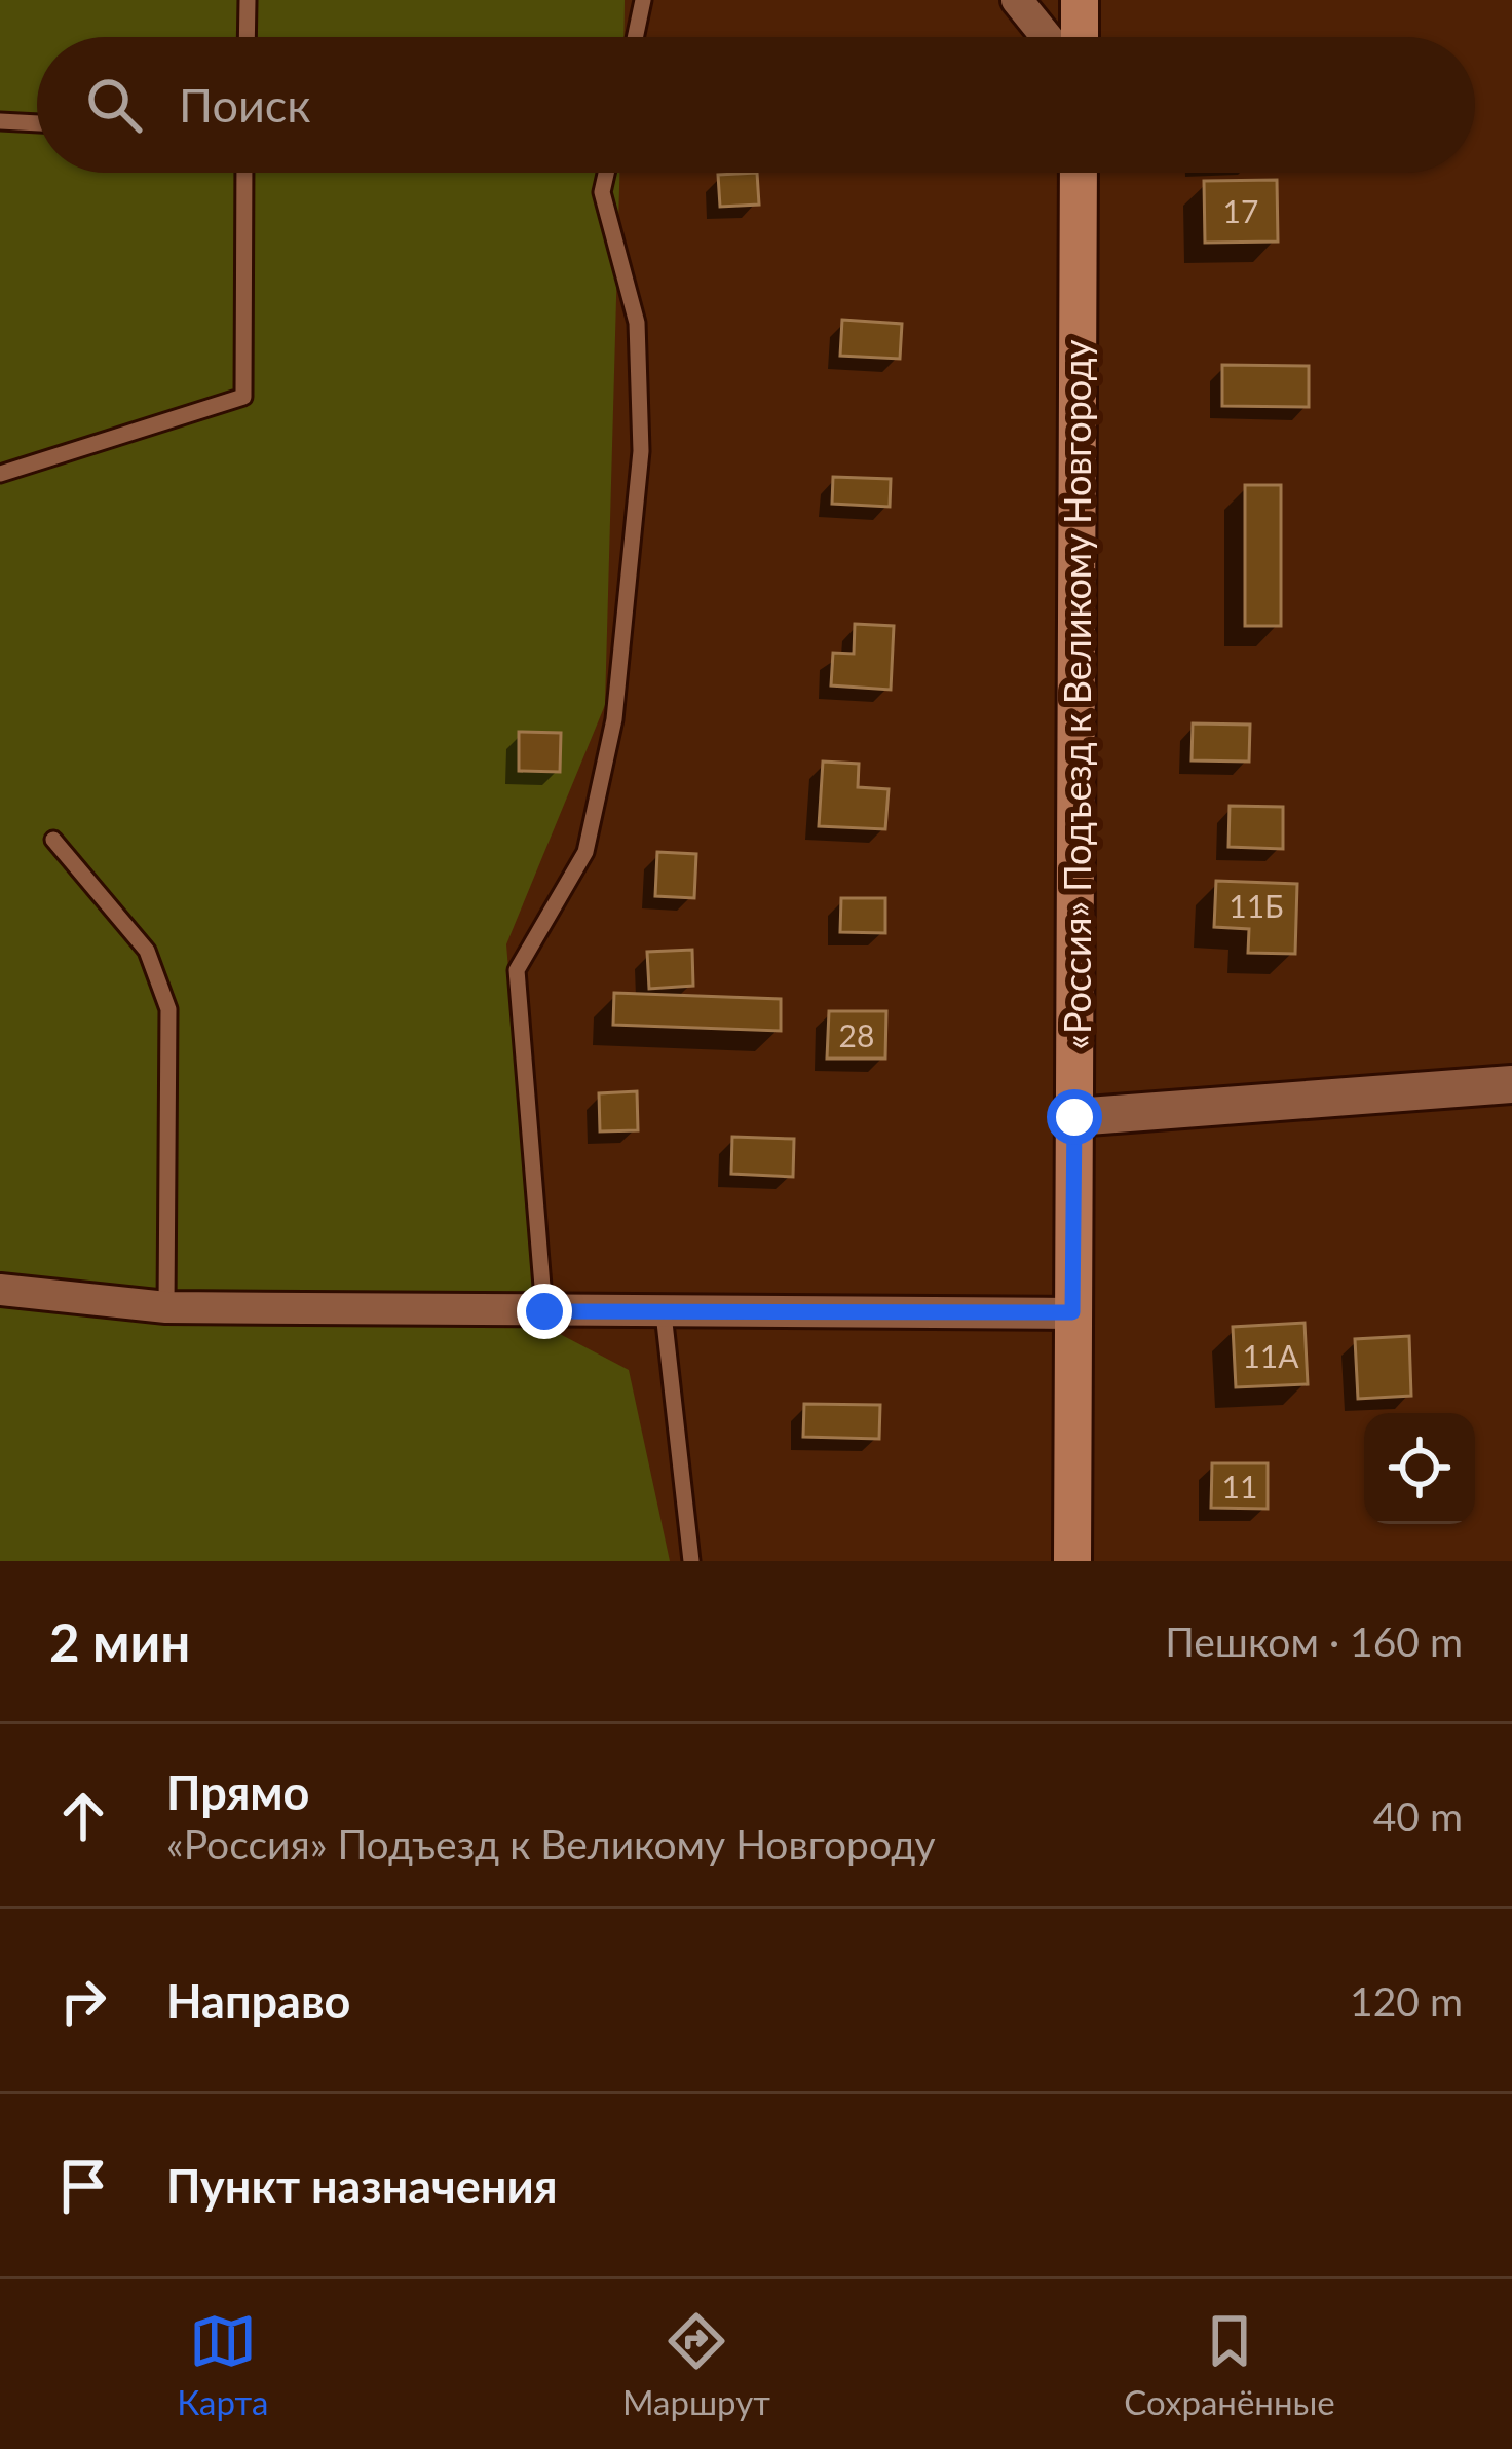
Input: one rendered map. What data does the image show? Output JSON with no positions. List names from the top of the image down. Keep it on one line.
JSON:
{"streets":{"main road":["«Россия» Подъезд к Великому Новгороду"]},"house_numbers":["17","11Б","28","11А","11"],"page":{"search":"Поиск","heading":["2 мин","Пешком · 160 m"],"list":[["Прямо","«Россия» Подъезд к Великому Новгороду","40 m"],["Направо","120 m"],"Пункт назначения"],"nav":["Карта","Маршрут","Сохранённые"]}}
